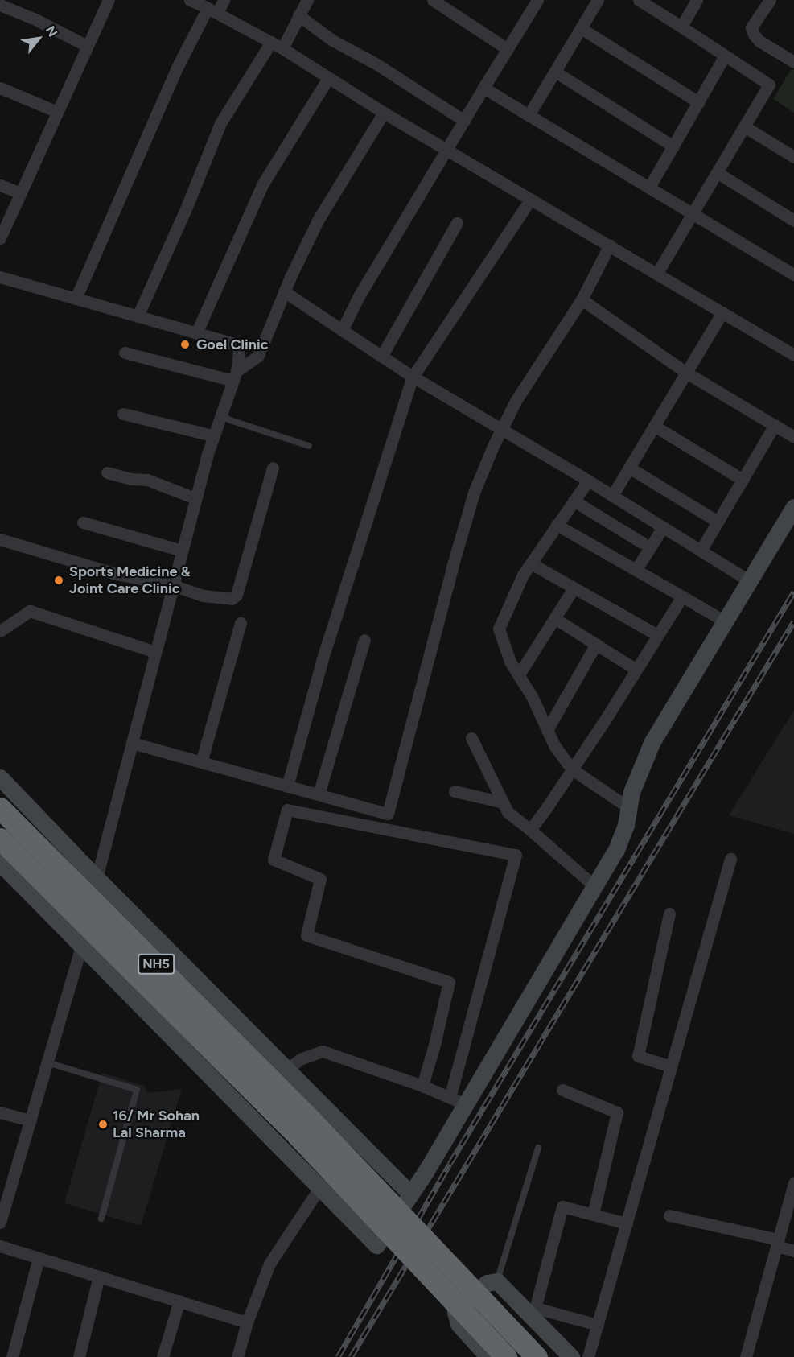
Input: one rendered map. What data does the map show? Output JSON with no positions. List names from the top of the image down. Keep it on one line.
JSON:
{"streets":{"highway":["NH5"]},"places":["Goel Clinic","Sports Medicine & Joint Care Clinic","16/ Mr Sohan Lal Sharma"],"north":"top right"}
